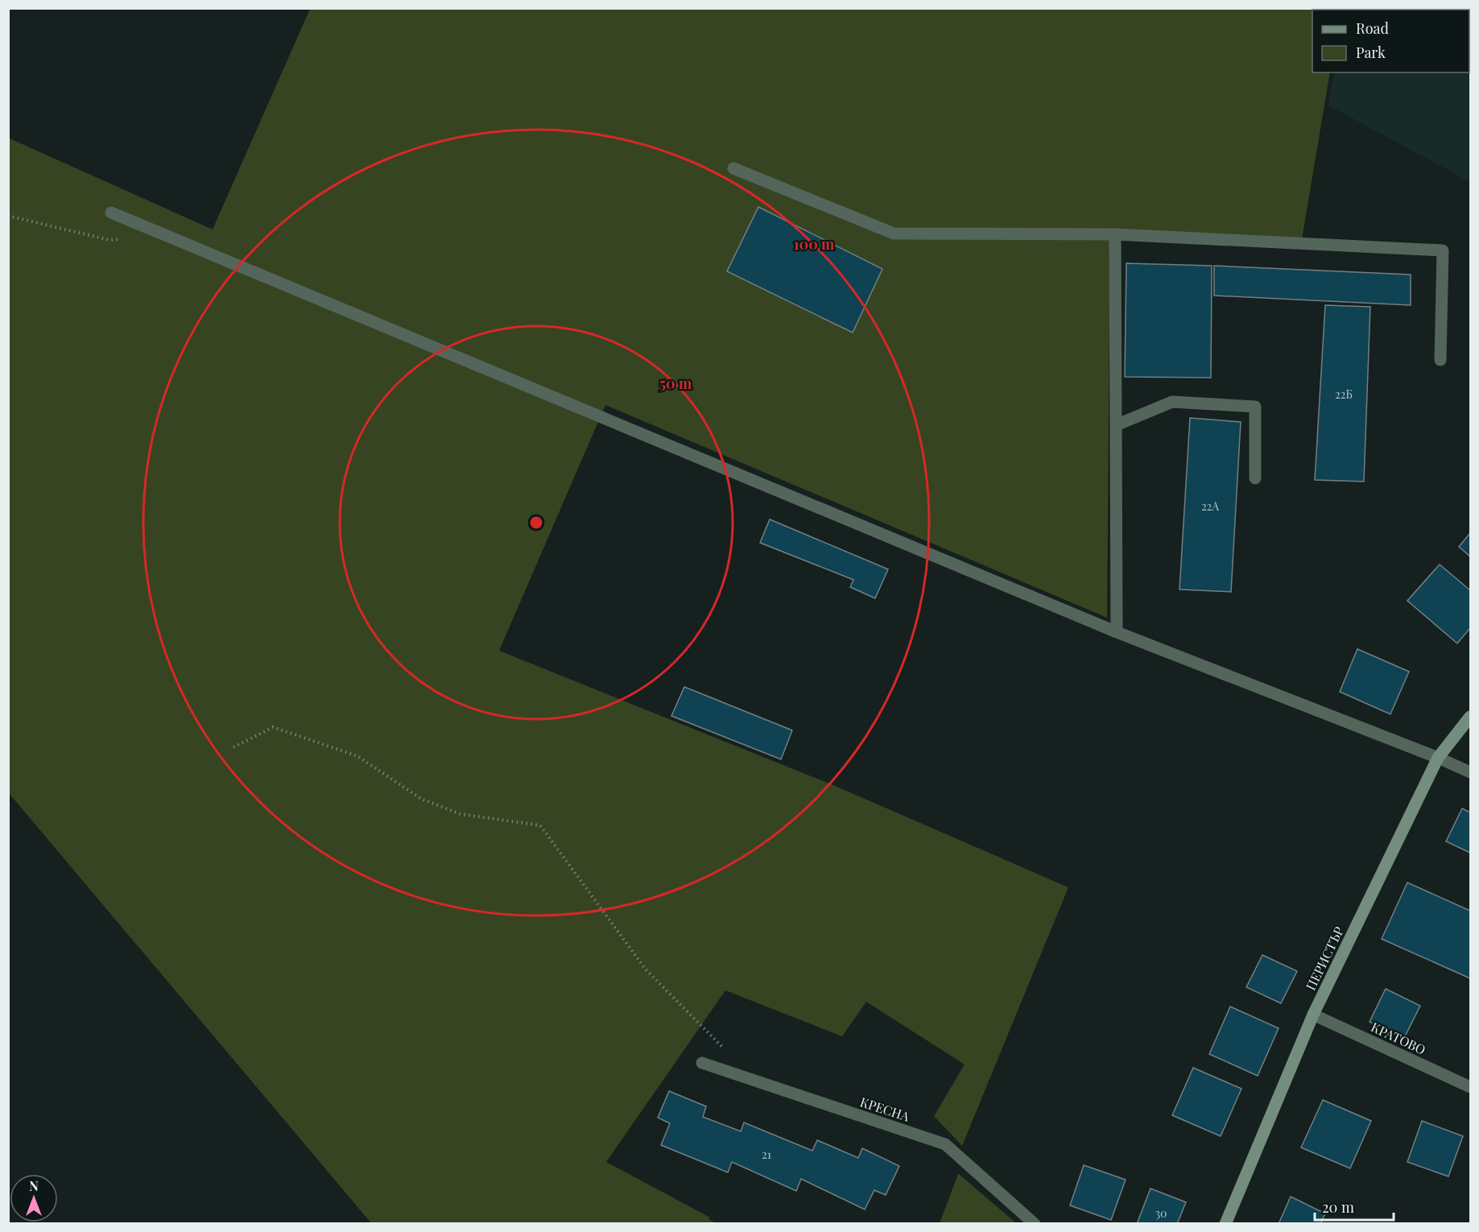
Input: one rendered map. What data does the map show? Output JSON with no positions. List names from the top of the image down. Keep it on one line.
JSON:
{"streets":{"street":["ПЕРИСТЪР","КРАТОВО","КРЕСНА"]},"crossings":[["ПЕРИСТЪР","КРАТОВО"]],"house_numbers":["22Б","22А","21","30"],"legend":["Road","Park"],"scale_bar":"20 m","north":"top","rings":["100 m","50 m"]}
